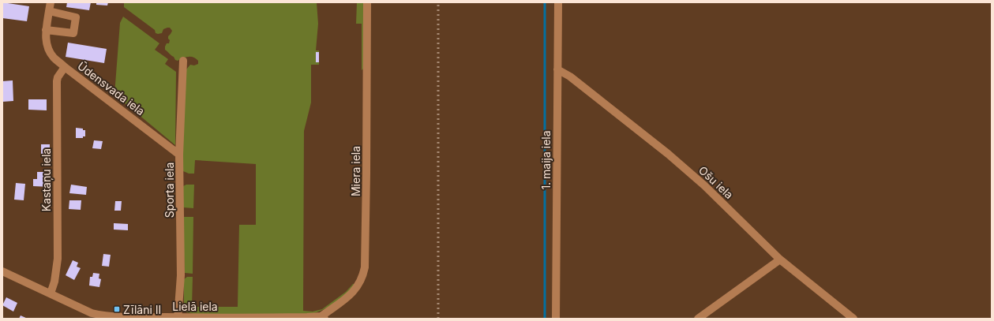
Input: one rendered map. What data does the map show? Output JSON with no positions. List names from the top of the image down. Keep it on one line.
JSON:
{"streets":{"street":["Ūdensvada iela","1. maija iela","Miera iela","Kastaņu iela","Ošu iela","Sporta iela","Lielā iela"]},"crossings":[["Ūdensvada iela","Kastaņu iela"],["Ūdensvada iela","Sporta iela"],["1. maija iela","Ošu iela"],["Miera iela","Lielā iela"],["Kastaņu iela","Lielā iela"],["Sporta iela","Lielā iela"]],"places":{"transit":["Zīlāni II"]}}
